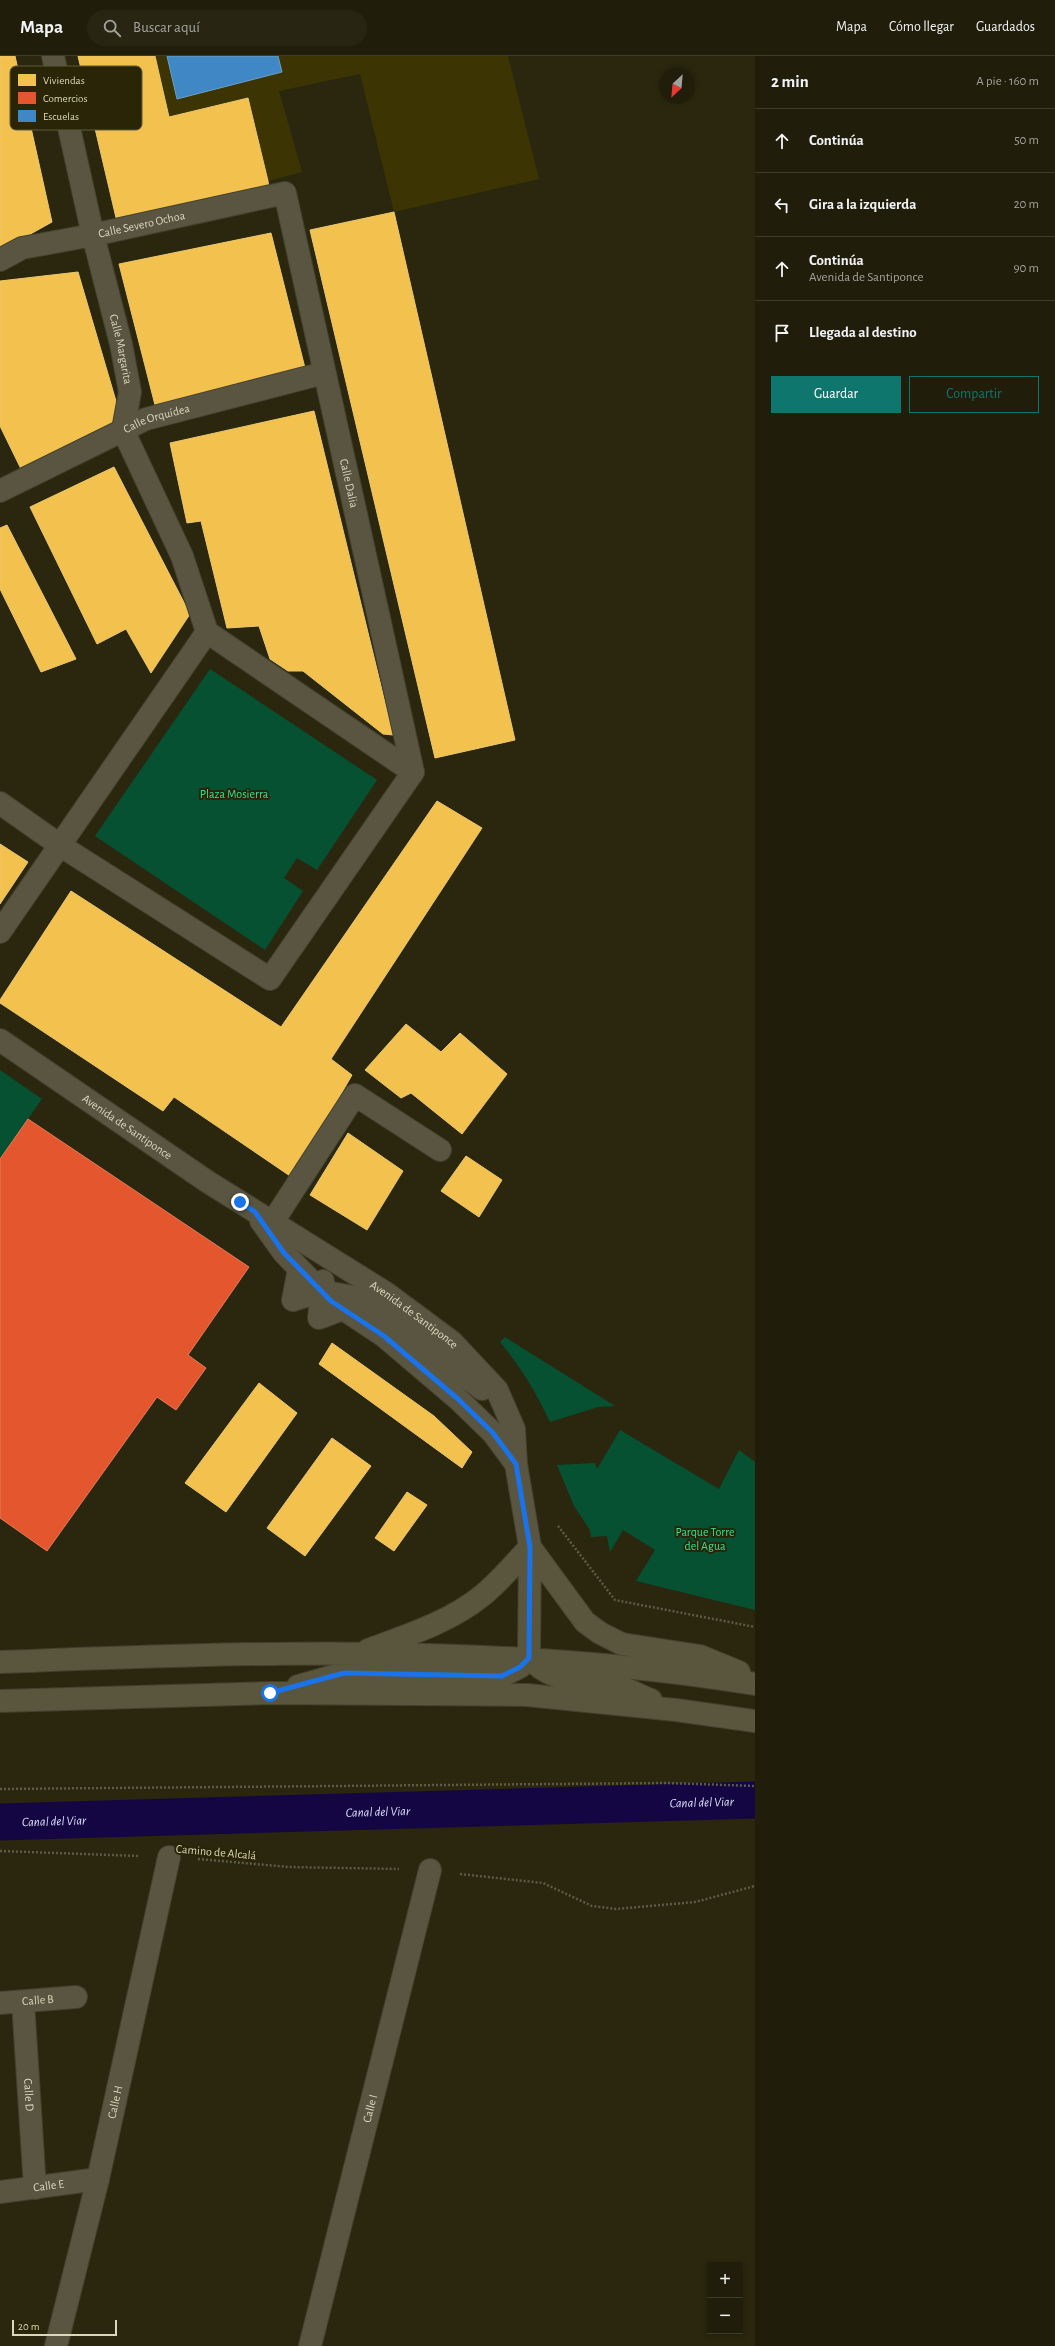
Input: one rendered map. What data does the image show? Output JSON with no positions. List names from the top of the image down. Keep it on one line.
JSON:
{"streets":{"street":["Calle Severo Ochoa","Calle Margarita","Calle Orquídea","Calle Dalia","Avenida de Santiponce","Calle B","Calle D","Calle H","Calle I","Calle E"],"path":["Camino de Alcalá"]},"crossings":[["Calle Severo Ochoa","Calle Margarita"],["Calle Severo Ochoa","Calle Dalia"],["Calle Margarita","Calle Orquídea"],["Calle Orquídea","Calle Dalia"],["Camino de Alcalá","Calle H"],["Camino de Alcalá","Calle I"],["Calle B","Calle D"],["Calle D","Calle E"],["Calle H","Calle E"]],"water":["Canal del Viar"],"parks":["Plaza Mosierra","Parque Torre del Agua"],"legend":["Viviendas","Comercios","Escuelas"],"scale_bar":"20 m","north":"bottom left","page":{"header":"Mapa","search":"Buscar aquí","nav":["Mapa","Cómo llegar","Guardados"],"heading":["2 min","A pie · 160 m"],"list":[["Continúa","50 m"],["Gira a la izquierda","20 m"],["Continúa","Avenida de Santiponce","90 m"],"Llegada al destino"],"buttons":["Guardar","Compartir"],"map_buttons":["+","−"],"scale":"20 m"}}
